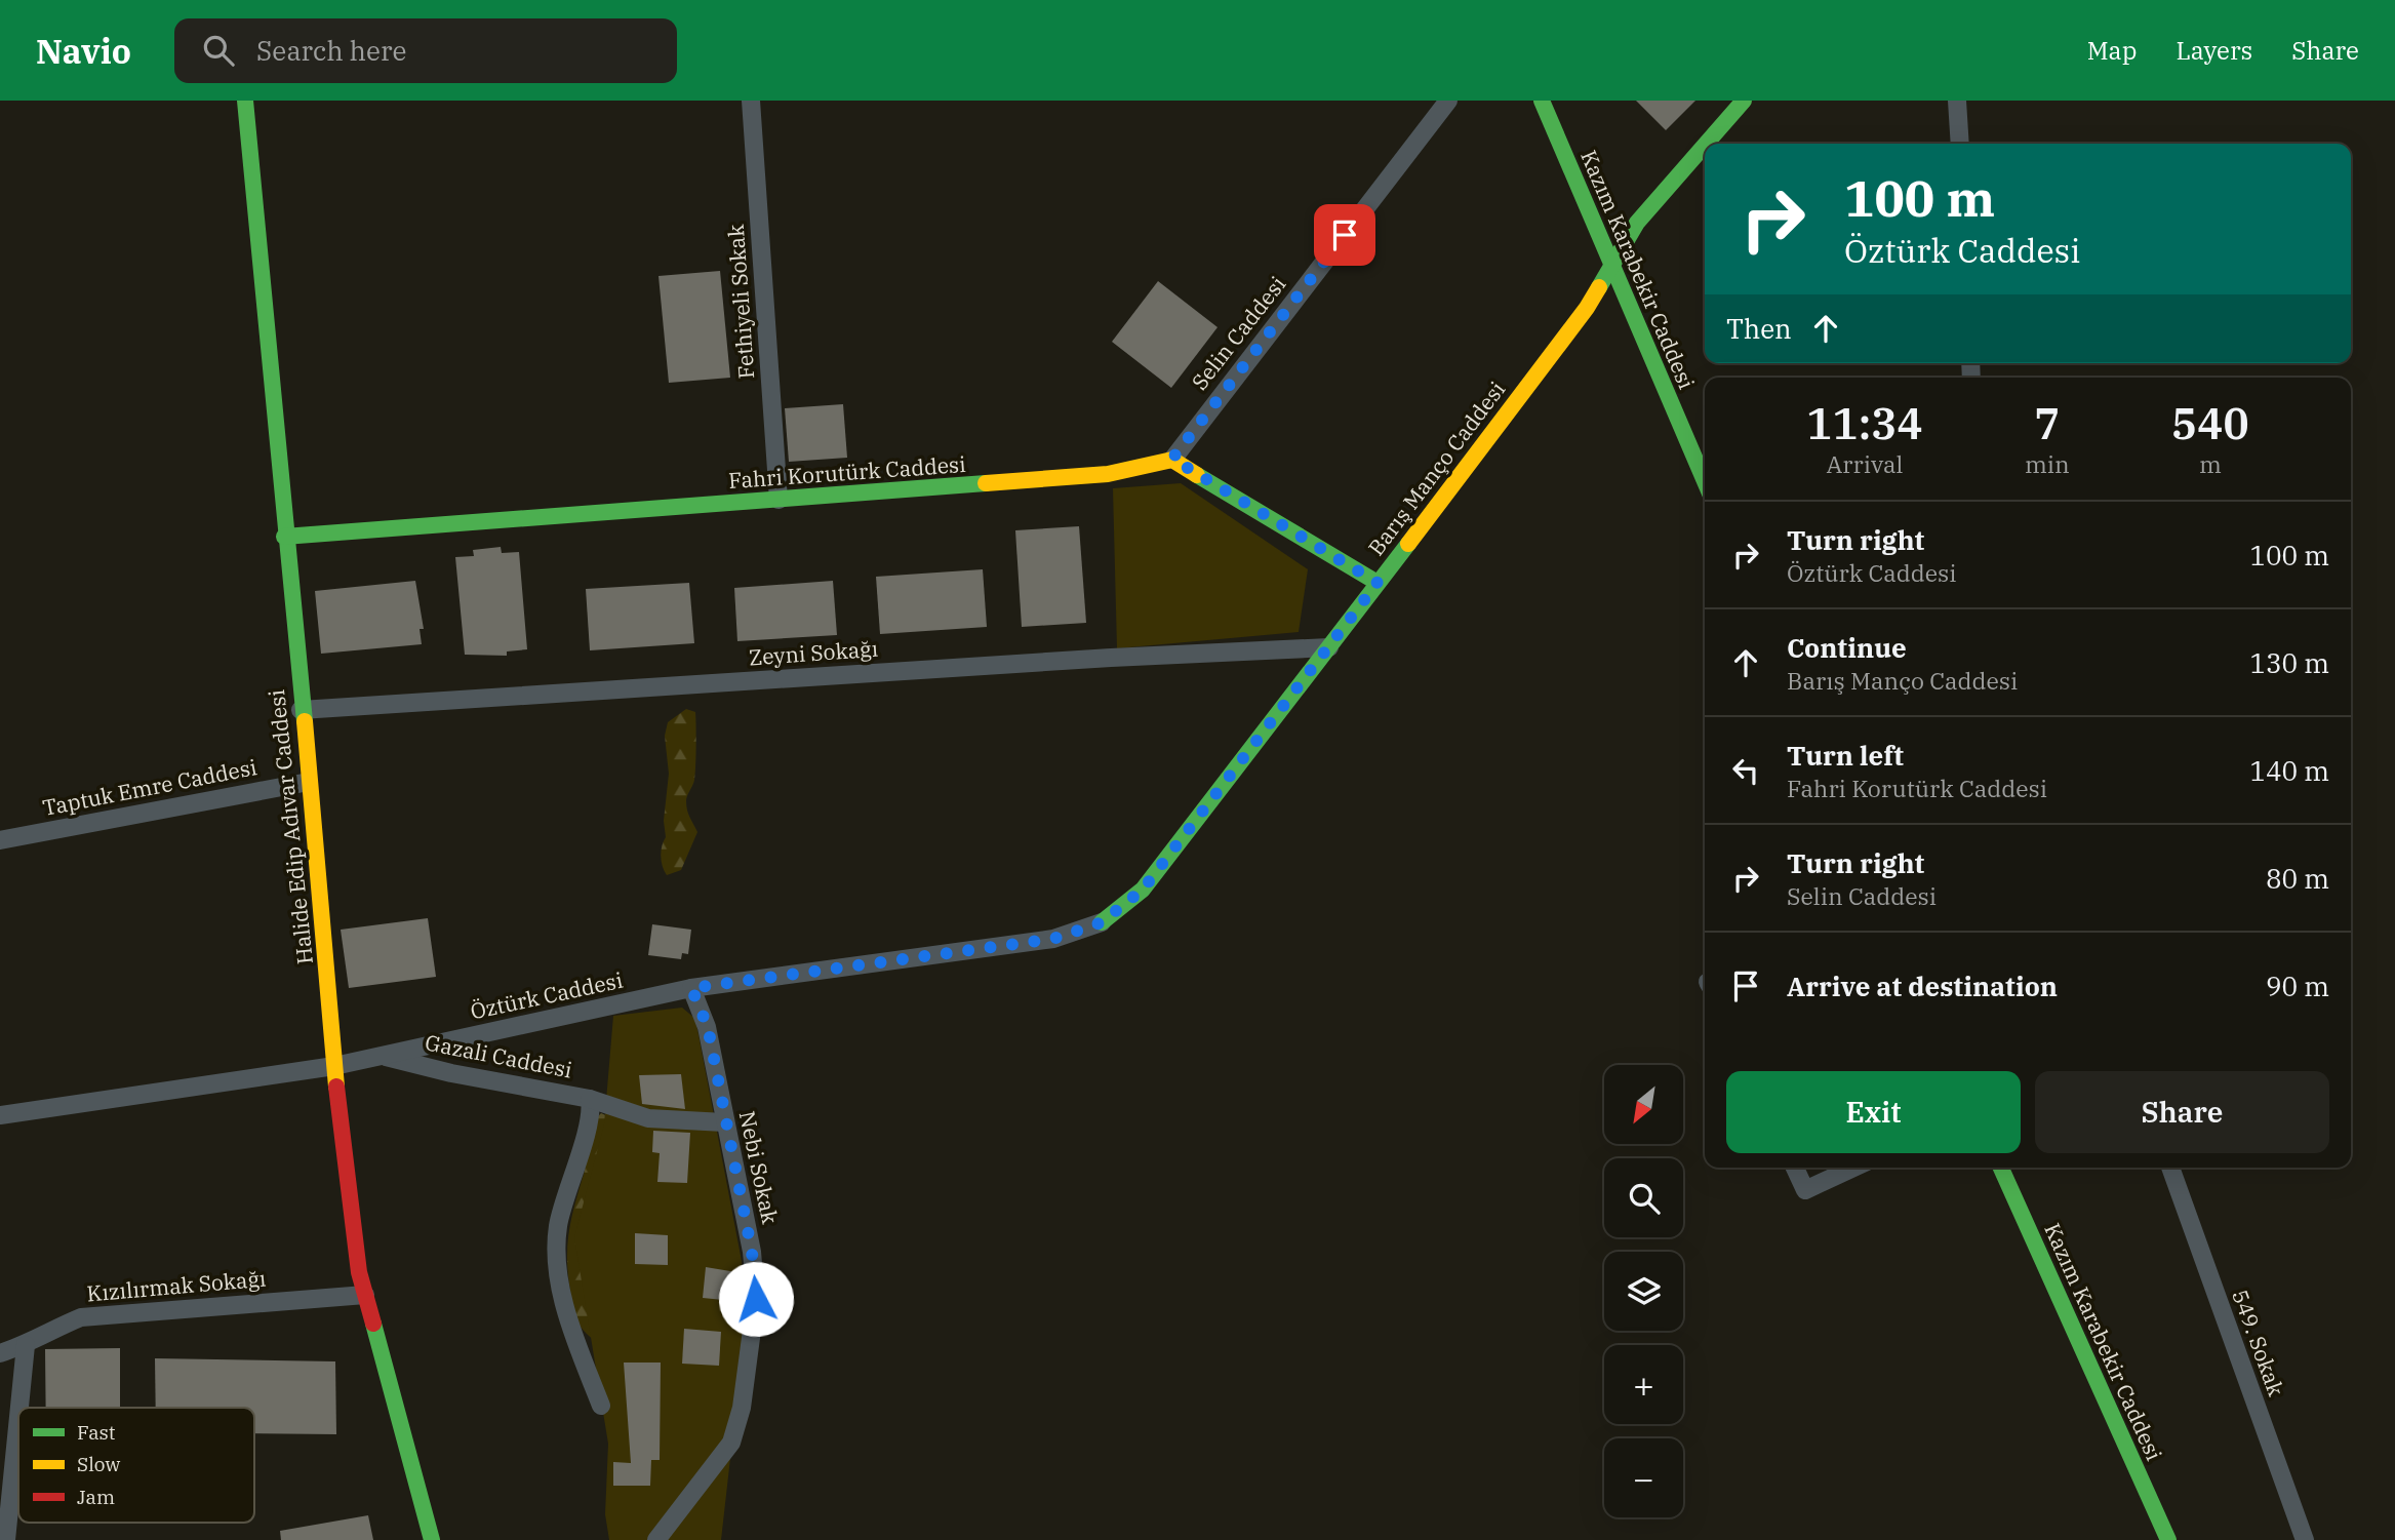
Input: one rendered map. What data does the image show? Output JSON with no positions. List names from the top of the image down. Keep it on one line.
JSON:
{"streets":{"street":["Kazım Karabekir Caddesi","Fethiyeli Sokak","Selin Caddesi","Barış Manço Caddesi","Fahri Korutürk Caddesi","Zeyni Sokağı","Taptuk Emre Caddesi","Halide Edip Adıvar Caddesi","Öztürk Caddesi","Gazali Caddesi","Nebi Sokak","Kızılırmak Sokağı","549. Sokak"]},"crossings":[["Kazım Karabekir Caddesi","Barış Manço Caddesi"],["Fethiyeli Sokak","Fahri Korutürk Caddesi"],["Selin Caddesi","Fahri Korutürk Caddesi"],["Barış Manço Caddesi","Zeyni Sokağı"],["Barış Manço Caddesi","Öztürk Caddesi"],["Fahri Korutürk Caddesi","Halide Edip Adıvar Caddesi"],["Zeyni Sokağı","Halide Edip Adıvar Caddesi"],["Taptuk Emre Caddesi","Halide Edip Adıvar Caddesi"],["Halide Edip Adıvar Caddesi","Öztürk Caddesi"],["Halide Edip Adıvar Caddesi","Kızılırmak Sokağı"],["Öztürk Caddesi","Gazali Caddesi"],["Öztürk Caddesi","Nebi Sokak"]],"legend":["Fast","Slow","Jam"],"north":"bottom left","page":{"header":"Navio","search":"Search here","nav":["Map","Layers","Share"],"turn":["100 m","Öztürk Caddesi"],"then":"Then","eta":["11:34","Arrival","7","min","540","m"],"list":[{"name":"Turn right","note":"Öztürk Caddesi","value":"100 m"},{"name":"Continue","note":"Barış Manço Caddesi","value":"130 m"},{"name":"Turn left","note":"Fahri Korutürk Caddesi","value":"140 m"},{"name":"Turn right","note":"Selin Caddesi","value":"80 m"},{"name":"Arrive at destination","value":"90 m"}],"buttons":["Exit","Share"],"map_buttons":["+","−"]}}
